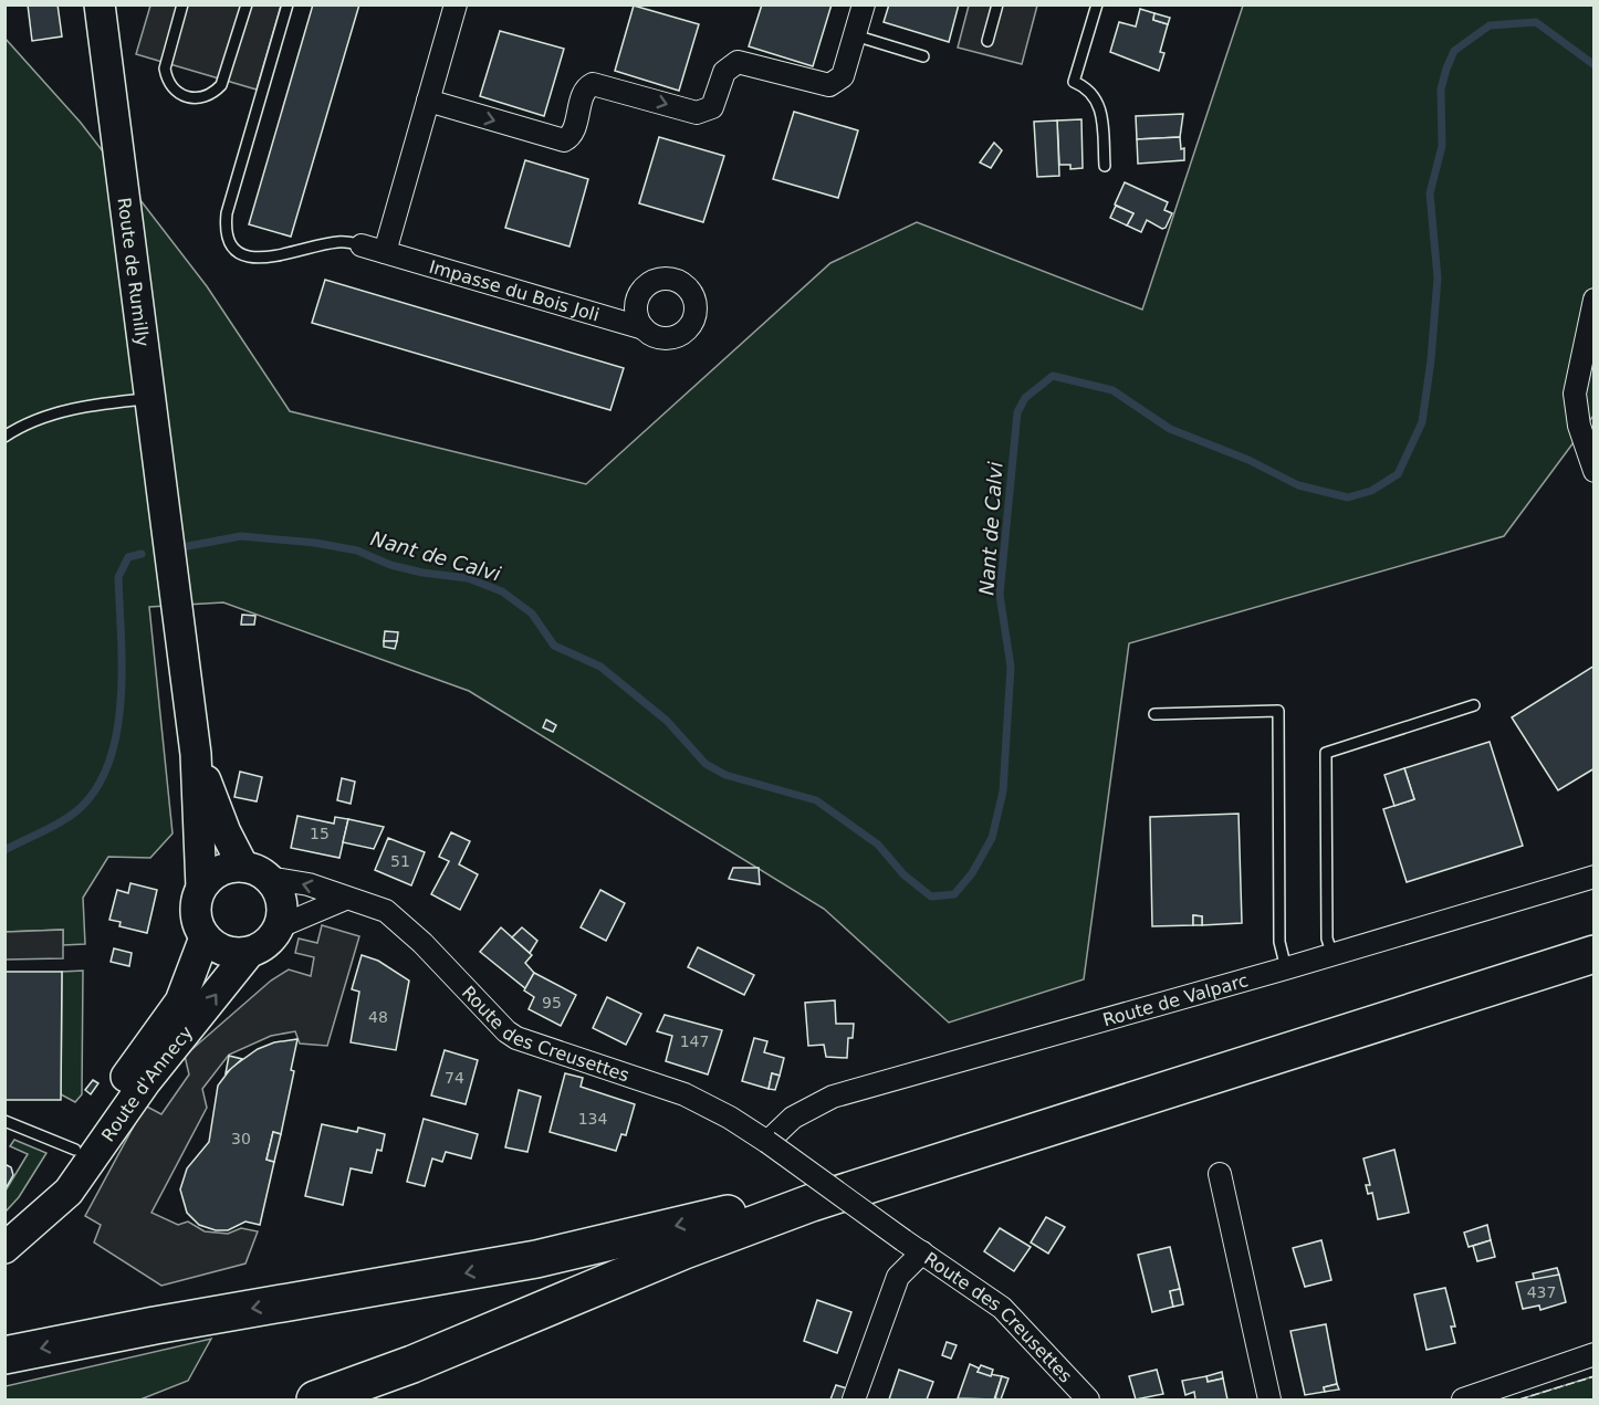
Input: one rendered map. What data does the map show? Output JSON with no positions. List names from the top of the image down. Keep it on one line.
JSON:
{"streets":{"main road":["Route de Rumilly","Route d'Annecy"],"street":["Impasse du Bois Joli","Route de Valparc","Route des Creusettes"]},"crossings":[["Route de Valparc","Route des Creusettes"],["Route des Creusettes","Route d'Annecy"]],"water":["Nant de Calvi"],"house_numbers":["15","51","95","48","147","74","134","30","437"]}
